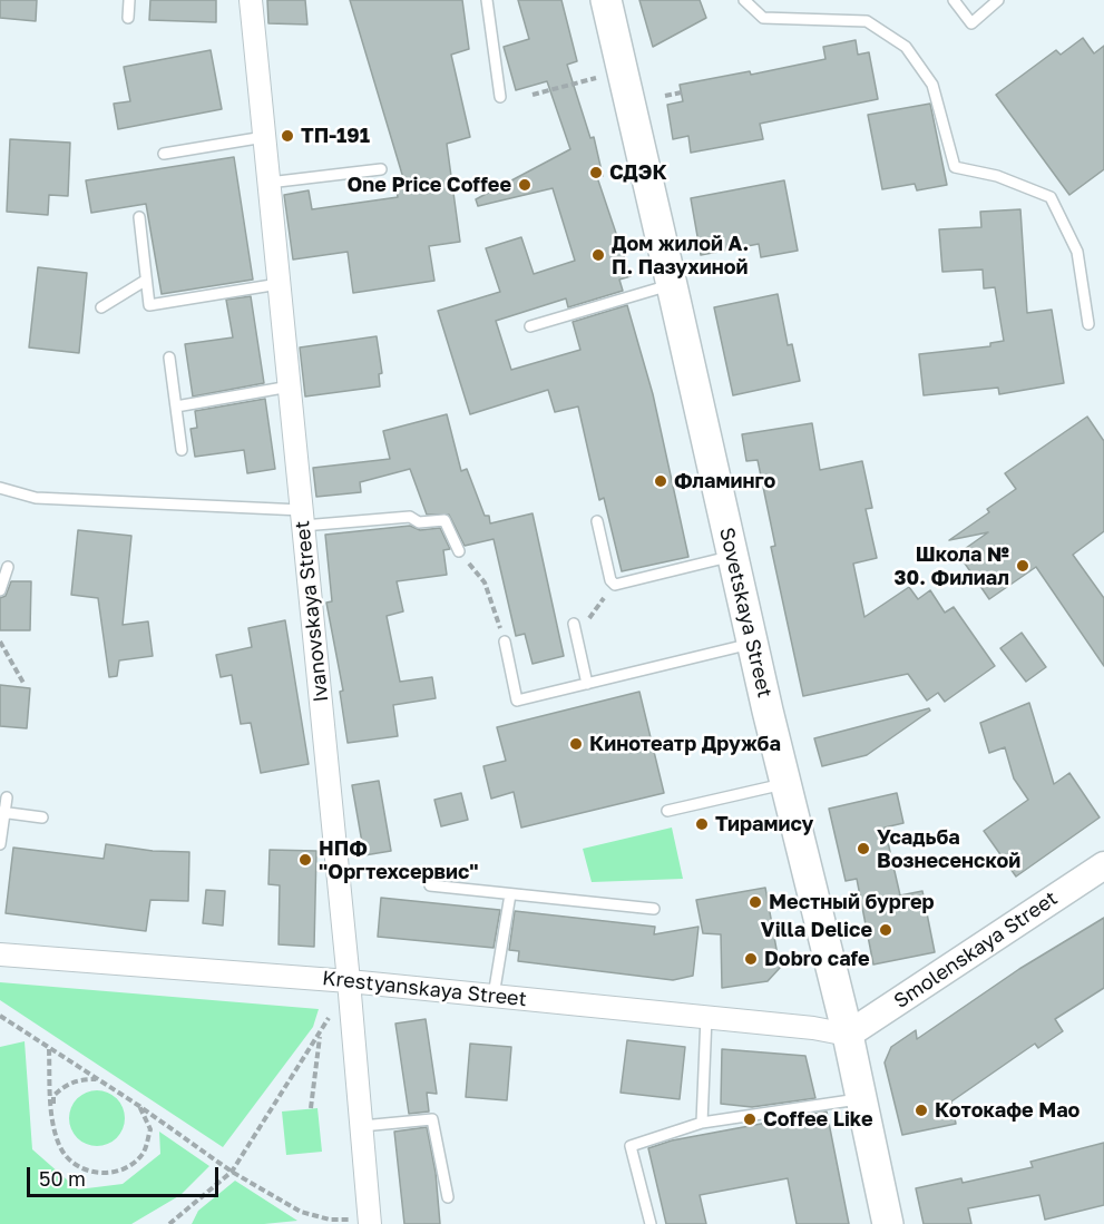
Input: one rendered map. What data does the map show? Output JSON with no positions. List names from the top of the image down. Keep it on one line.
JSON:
{"streets":{"main road":["Sovetskaya Street"],"street":["Ivanovskaya Street","Smolenskaya Street","Krestyanskaya Street"]},"crossings":[["Ivanovskaya Street","Krestyanskaya Street"],["Sovetskaya Street","Smolenskaya Street"],["Sovetskaya Street","Krestyanskaya Street"],["Smolenskaya Street","Krestyanskaya Street"]],"places":["ТП-191","СДЭК","One Price Coffee","Дом жилой А. П. Пазухиной","Фламинго","Школа № 30. Филиал","Кинотеатр Дружба","Тирамису","Усадьба Вознесенской","НПФ \"Оргтехсервис\"","Местный бургер","Villa Delice","Dobro cafe","Котокафе Мао","Coffee Like"],"scale_bar":"50 m"}
